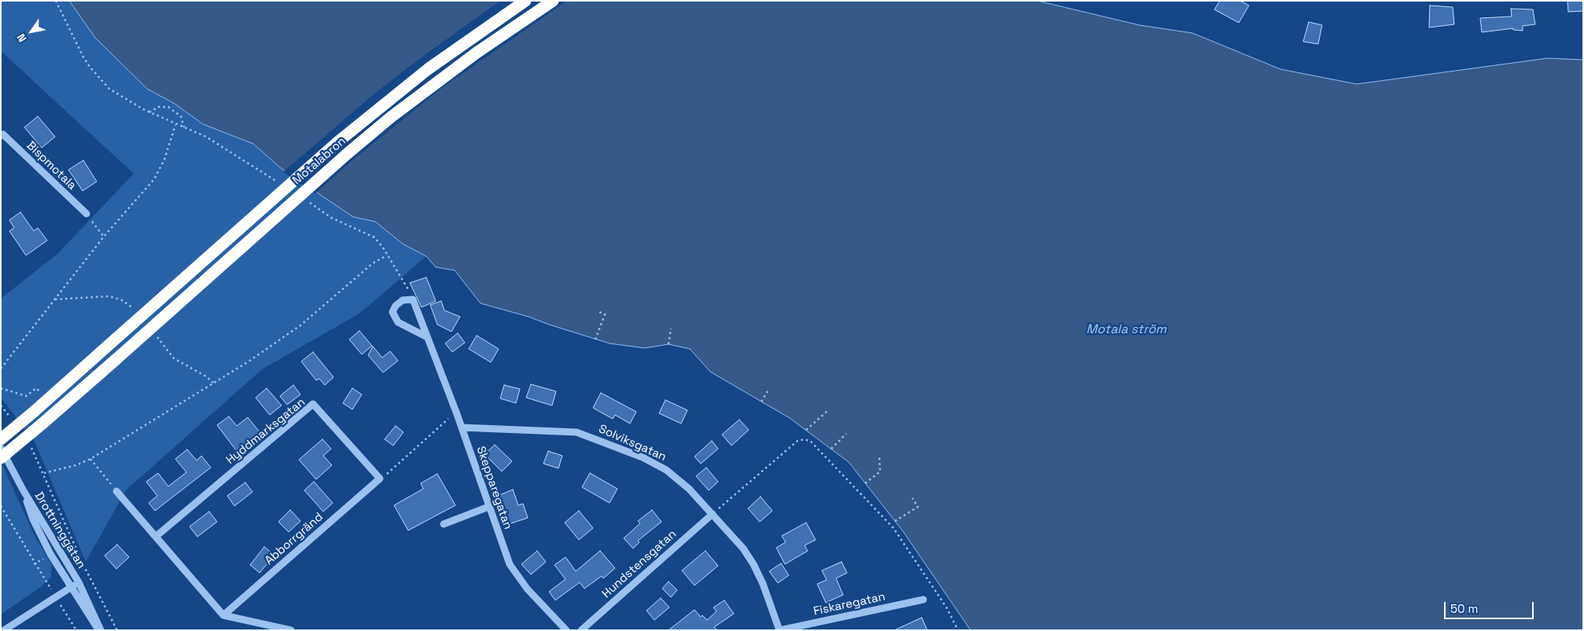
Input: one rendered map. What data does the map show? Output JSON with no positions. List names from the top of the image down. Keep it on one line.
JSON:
{"streets":{"highway":["Motalabron"],"street":["Bispmotala","Hyddmarksgatan","Solviksgatan","Skepparegatan","Drottninggatan","Abborrgränd","Hundstensgatan","Fiskaregatan"]},"crossings":[["Hyddmarksgatan","Abborrgränd"],["Solviksgatan","Skepparegatan"],["Solviksgatan","Hundstensgatan"],["Solviksgatan","Fiskaregatan"]],"water":["Motala ström"],"scale_bar":"50 m","north":"bottom left"}
